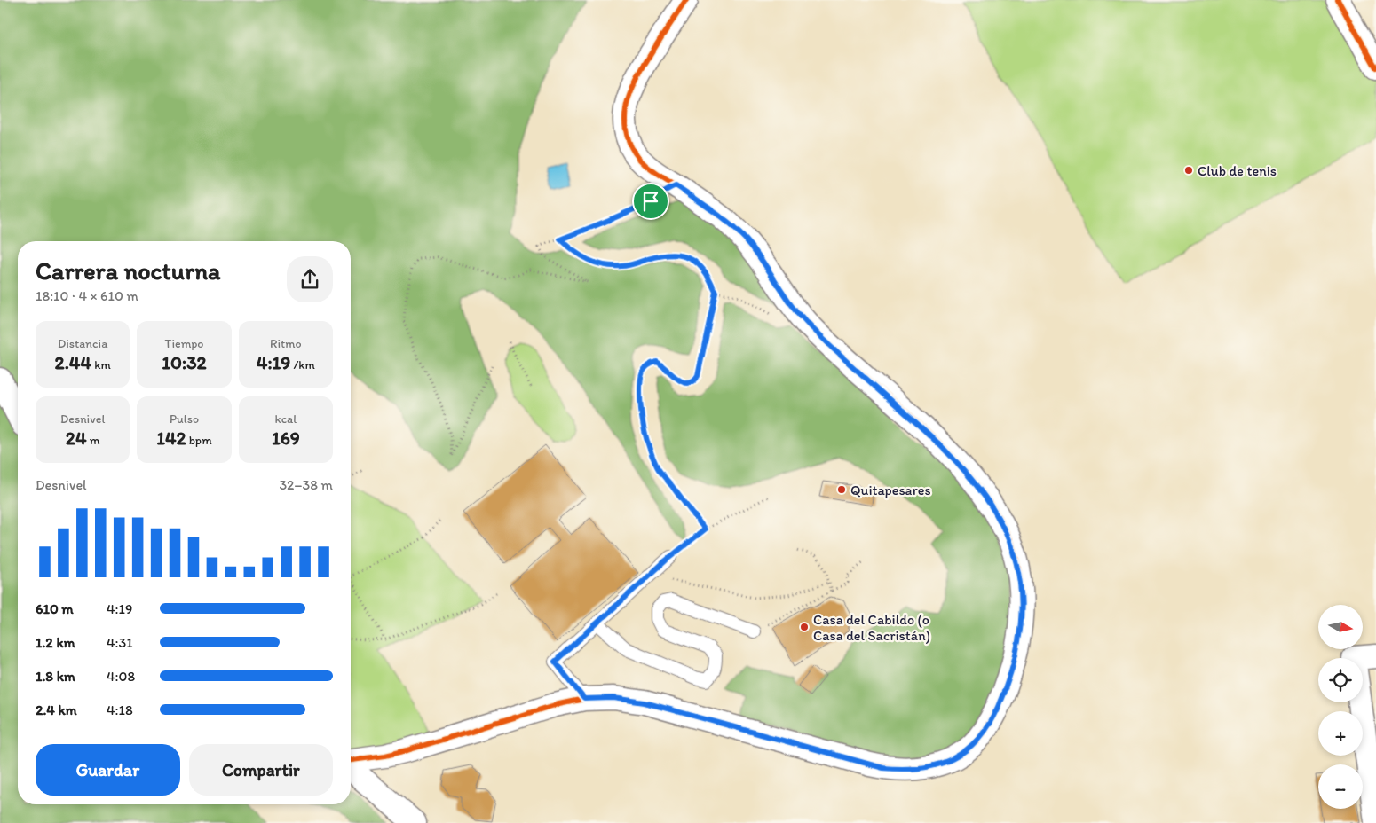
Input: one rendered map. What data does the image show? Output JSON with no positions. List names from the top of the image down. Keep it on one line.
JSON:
{"places":["Club de tenis","Quitapesares","Casa del Cabildo (o Casa del Sacristán)"],"north":"right","page":{"heading":["Carrera nocturna","18:10 · 4 × 610 m"],"stats":[["Distancia","2.44 km"],["Tiempo","10:32"],["Ritmo","4:19 /km"],["Desnivel","24 m"],["Pulso","142 bpm"],["kcal","169"]],"chart":["Desnivel","32–38 m"],"list":[{"name":"610 m","note":"4:19"},{"name":"1.2 km","note":"4:31"},{"name":"1.8 km","note":"4:08"},{"name":"2.4 km","note":"4:18"}],"map_buttons":["+","−"],"buttons":["Guardar","Compartir"]}}
